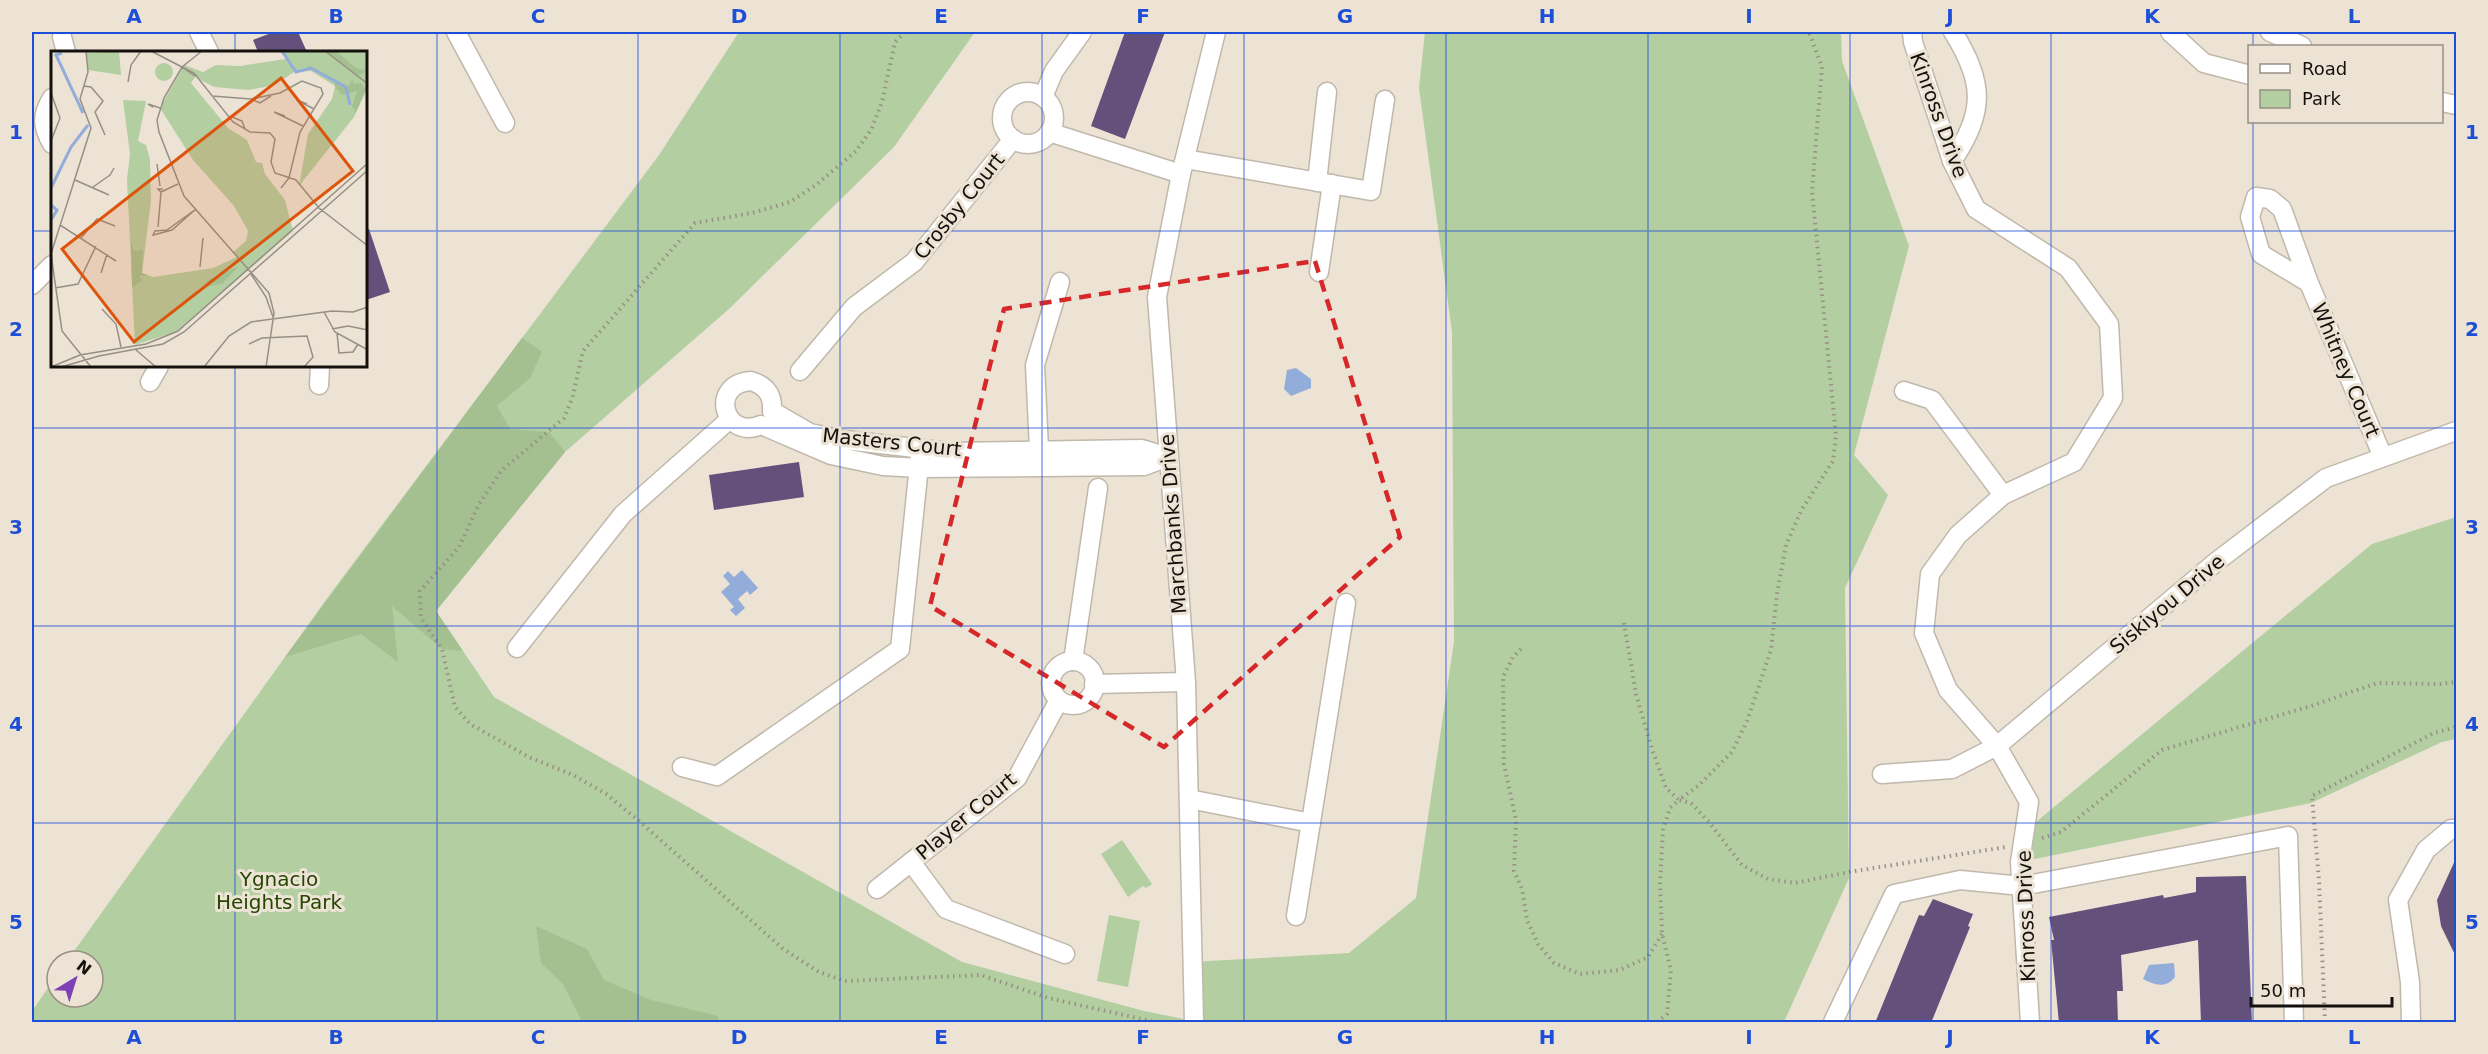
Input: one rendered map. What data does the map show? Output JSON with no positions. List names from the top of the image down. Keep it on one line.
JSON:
{"streets":{"street":["Kinross Drive","Crosby Court","Whitney Court","Masters Court","Marchbanks Drive","Siskiyou Drive","Player Court"]},"crossings":[["Kinross Drive","Siskiyou Drive"],["Whitney Court","Siskiyou Drive"],["Masters Court","Marchbanks Drive"]],"parks":["Ygnacio Heights Park"],"legend":["Road","Park"],"scale_bar":"50 m","north":"top right","grid":{"columns":["A","B","C","D","E","F","G","H","I","J","K","L"],"rows":["1","2","3","4","5"]}}
